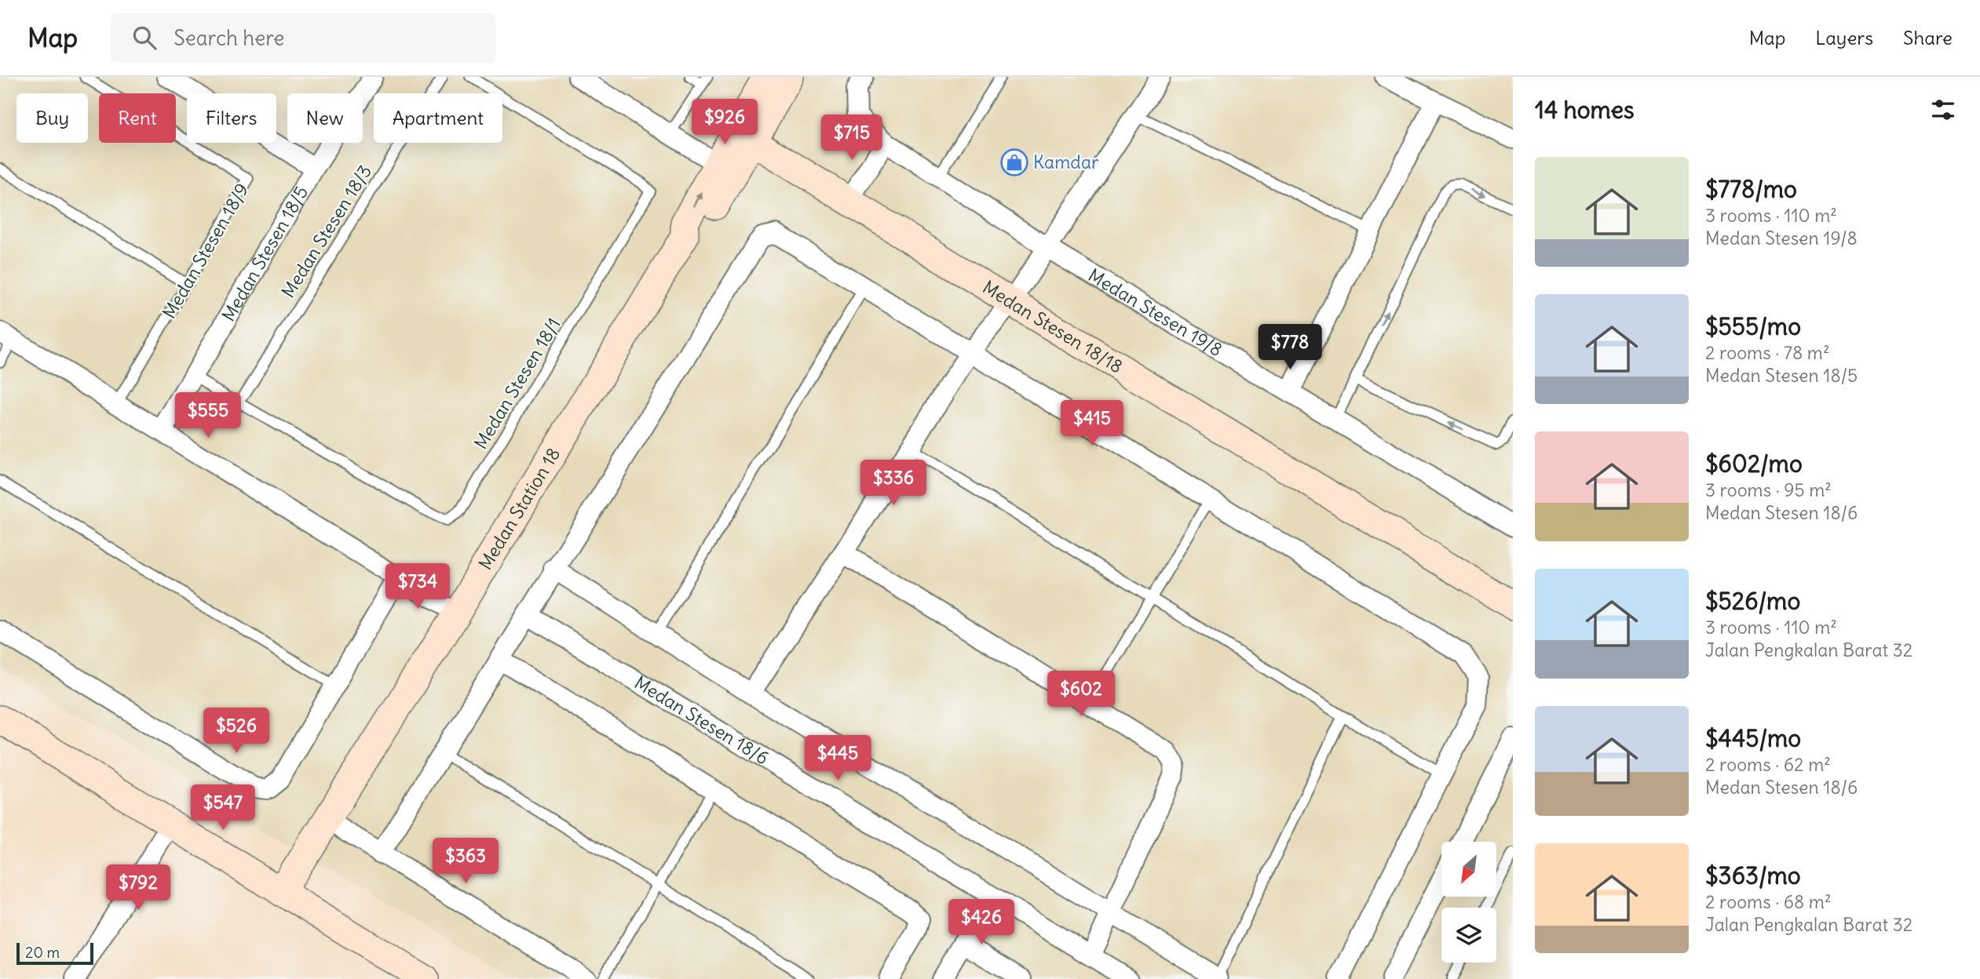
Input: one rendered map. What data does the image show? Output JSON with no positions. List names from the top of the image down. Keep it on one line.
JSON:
{"streets":{"street":["Medan Stesen 18/5","Medan Stesen 19/8","Medan Stesen 18/18","Medan Station 18","Medan Stesen 18/6"],"lane":["Medan Stesen 18/3","Medan Stesen 18/9","Medan Stesen 18/1"]},"crossings":[["Medan Stesen 18/3","Medan Stesen 18/1"],["Medan Stesen 18/5","Medan Stesen 18/1"],["Medan Stesen 18/18","Medan Station 18"]],"places":{"shop":["Kamdar"]},"scale_bar":"20 m","north":"bottom left","page":{"header":"Map","search":"Search here","nav":["Map","Layers","Share"],"heading":"14 homes","chip":["Buy","Rent","Filters","New","Apartment"],"price":["$926","$715","$778","$555","$415","$336","$734","$602","$526","$445","$547","$363","$792","$426"],"list":[{"name":"$778/mo","note":"3 rooms · 110 m² · Medan Stesen 19/8"},{"name":"$555/mo","note":"2 rooms · 78 m² · Medan Stesen 18/5"},{"name":"$602/mo","note":"3 rooms · 95 m² · Medan Stesen 18/6"},{"name":"$526/mo","note":"3 rooms · 110 m² · Jalan Pengkalan Barat 32"},{"name":"$445/mo","note":"2 rooms · 62 m² · Medan Stesen 18/6"},{"name":"$363/mo","note":"2 rooms · 68 m² · Jalan Pengkalan Barat 32"}],"scale":"20 m"}}
